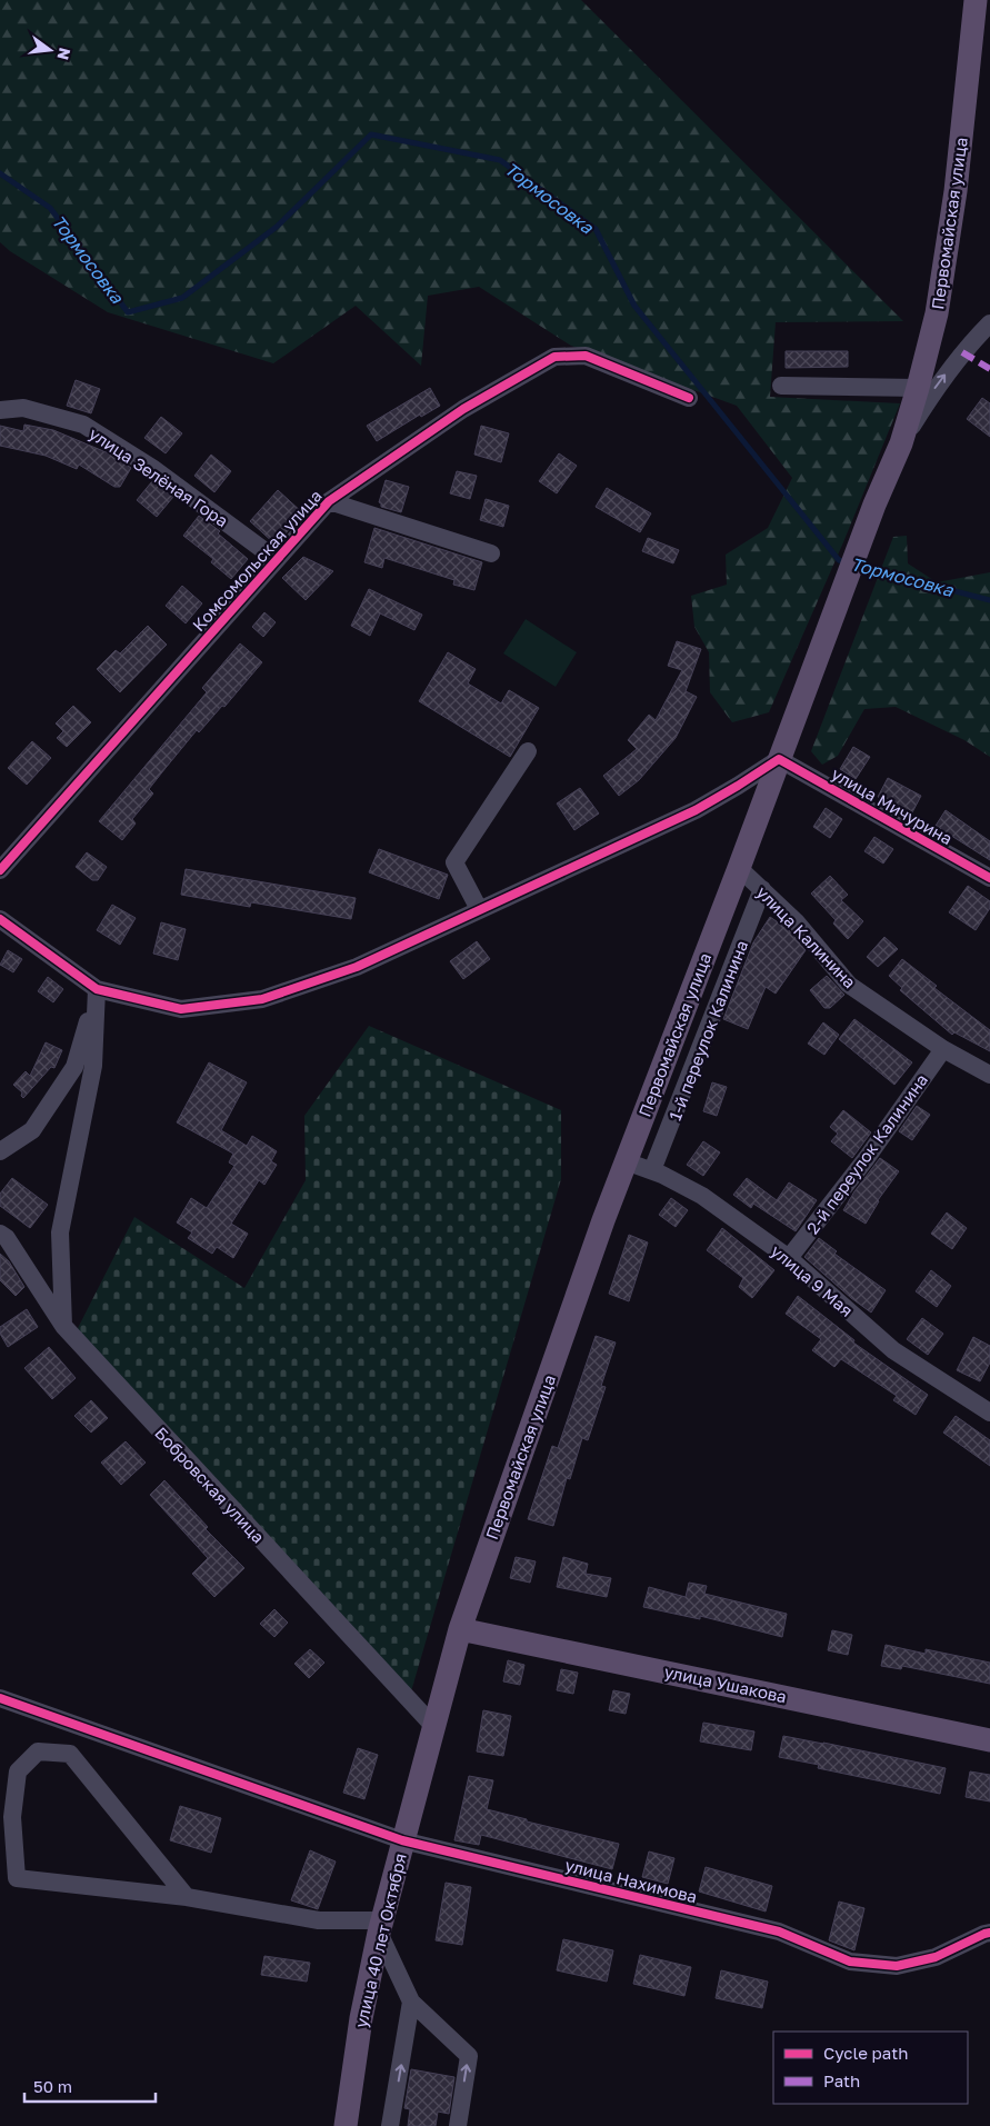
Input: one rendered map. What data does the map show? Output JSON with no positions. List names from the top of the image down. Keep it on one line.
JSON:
{"streets":{"main road":["Первомайская улица","улица Ушакова","улица 40 лет Октября"],"street":["улица Зелёная Гора","Комсомольская улица","улица Мичурина","улица Калинина","1-й переулок Калинина","2-й переулок Калинина","улица 9 Мая","Бобровская улица","улица Нахимова"]},"crossings":[["Первомайская улица","улица Мичурина"],["Первомайская улица","улица Калинина"],["Первомайская улица","улица 9 Мая"],["Первомайская улица","улица Ушакова"],["Первомайская улица","улица 40 лет Октября"],["улица Зелёная Гора","Комсомольская улица"],["улица Калинина","1-й переулок Калинина"],["улица Калинина","2-й переулок Калинина"],["1-й переулок Калинина","улица 9 Мая"],["2-й переулок Калинина","улица 9 Мая"],["Бобровская улица","улица 40 лет Октября"],["улица Ушакова","улица 40 лет Октября"],["улица Нахимова","улица 40 лет Октября"]],"water":["Тормосовка"],"legend":["Cycle path","Path"],"scale_bar":"50 m","north":"right"}
